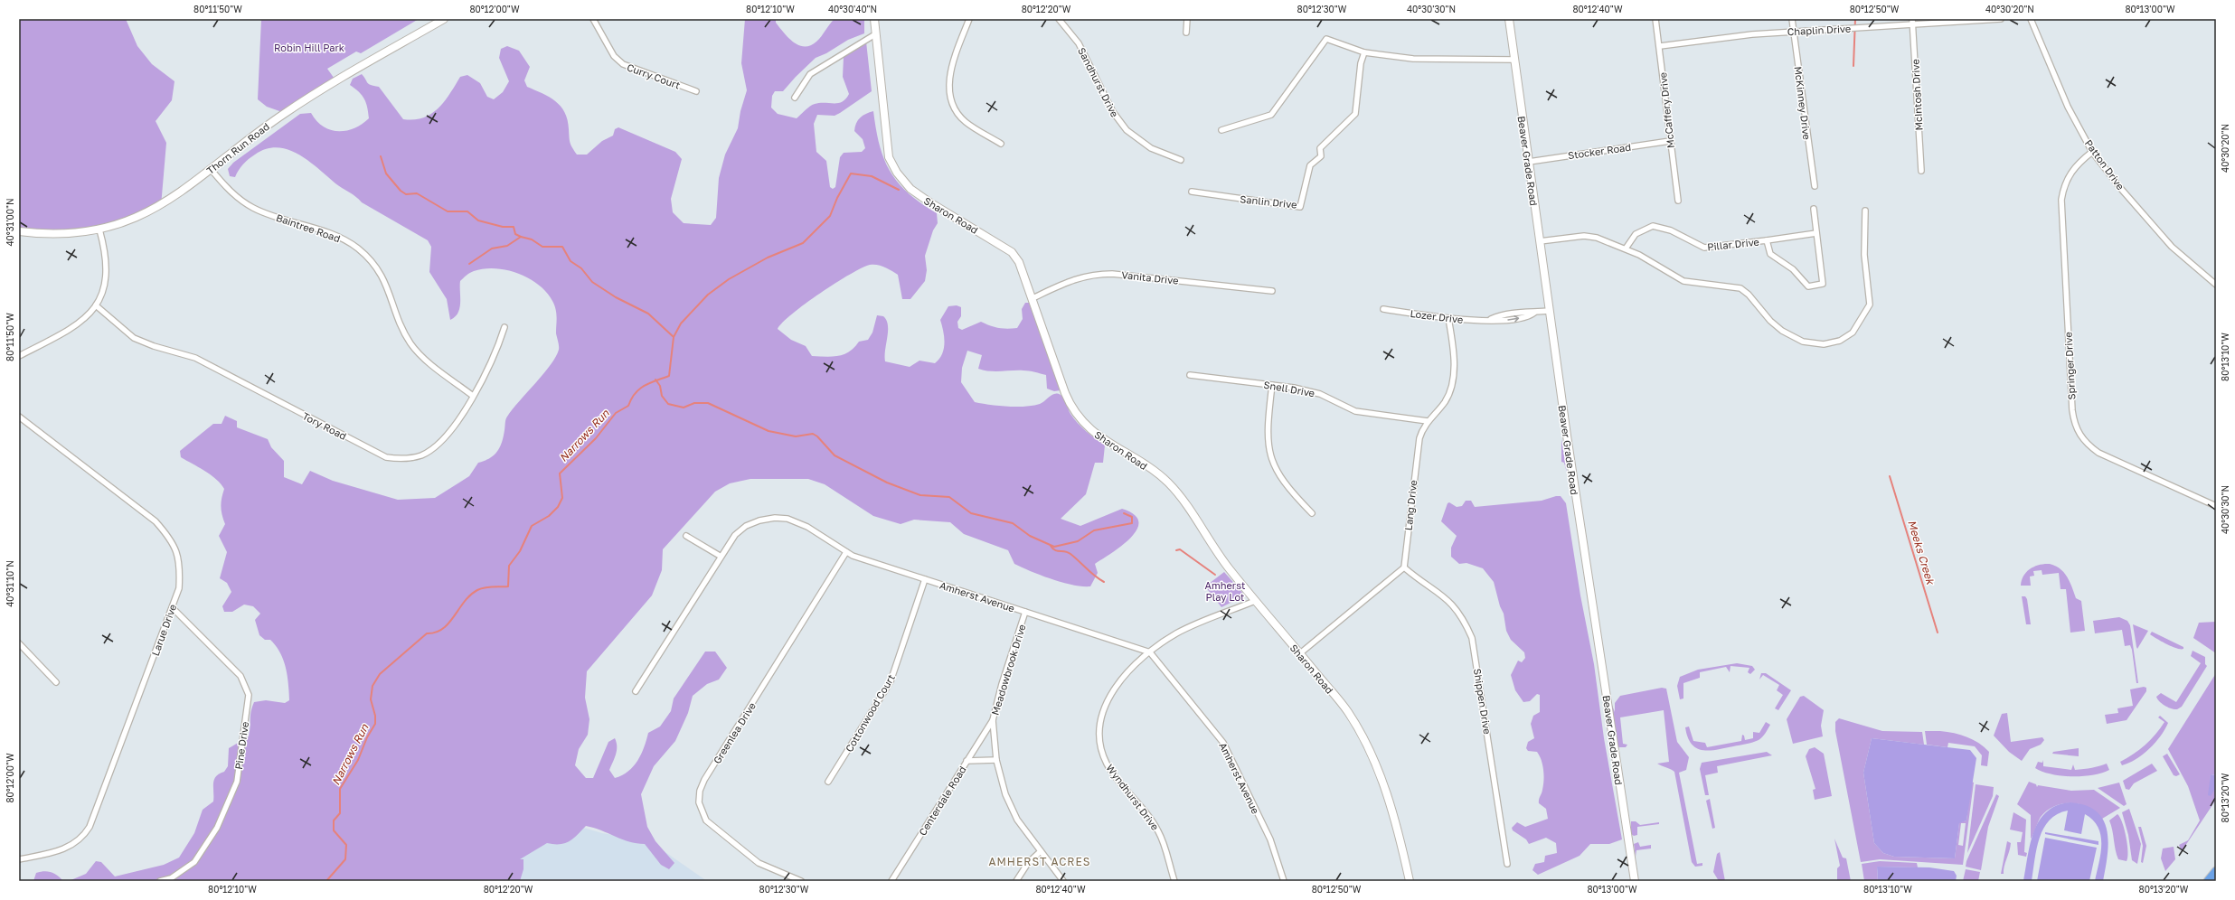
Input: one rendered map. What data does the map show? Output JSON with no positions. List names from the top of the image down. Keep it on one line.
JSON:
{"streets":{"street":["Chaplin Drive","Curry Court","Sandhurst Drive","McIntosh Drive","McKinney Drive","McCaffery Drive","Thorn Run Road","Stocker Road","Beaver Grade Road","Patton Drive","Sanlin Drive","Sharon Road","Baintree Road","Pillar Drive","Vanita Drive","Lozer Drive","Springer Drive","Snell Drive","Tory Road","Lang Drive","Amherst Avenue","Larue Drive","Meadowbrook Drive","Shippen Drive","Cottonwood Court","Greenlea Drive","Pine Drive","Wyndhurst Drive","Centerdale Road"]},"crossings":[["Chaplin Drive","McIntosh Drive"],["Chaplin Drive","McKinney Drive"],["Chaplin Drive","McCaffery Drive"],["McCaffery Drive","Stocker Road"],["Thorn Run Road","Baintree Road"],["Stocker Road","Beaver Grade Road"],["Beaver Grade Road","Lozer Drive"],["Patton Drive","Springer Drive"],["Sharon Road","Vanita Drive"],["Sharon Road","Wyndhurst Drive"],["Baintree Road","Tory Road"],["Lozer Drive","Lang Drive"],["Snell Drive","Lang Drive"],["Lang Drive","Shippen Drive"],["Amherst Avenue","Meadowbrook Drive"],["Amherst Avenue","Cottonwood Court"],["Amherst Avenue","Greenlea Drive"],["Amherst Avenue","Wyndhurst Drive"],["Larue Drive","Pine Drive"],["Meadowbrook Drive","Centerdale Road"]],"districts":["AMHERST ACRES"],"water":["Narrows Run","Meeks Creek"],"parks":["Robin Hill Park","Amherst Play Lot"],"coordinates":["80°11'50\"W","80°12'00\"W","80°12'10\"W","40°30'40\"N","80°12'20\"W","80°12'30\"W","40°30'30\"N","80°12'40\"W","80°12'50\"W","40°30'20\"N","80°13'00\"W","40°31'00\"N","80°13'10\"W","40°31'10\"N","80°13'20\"W"]}
